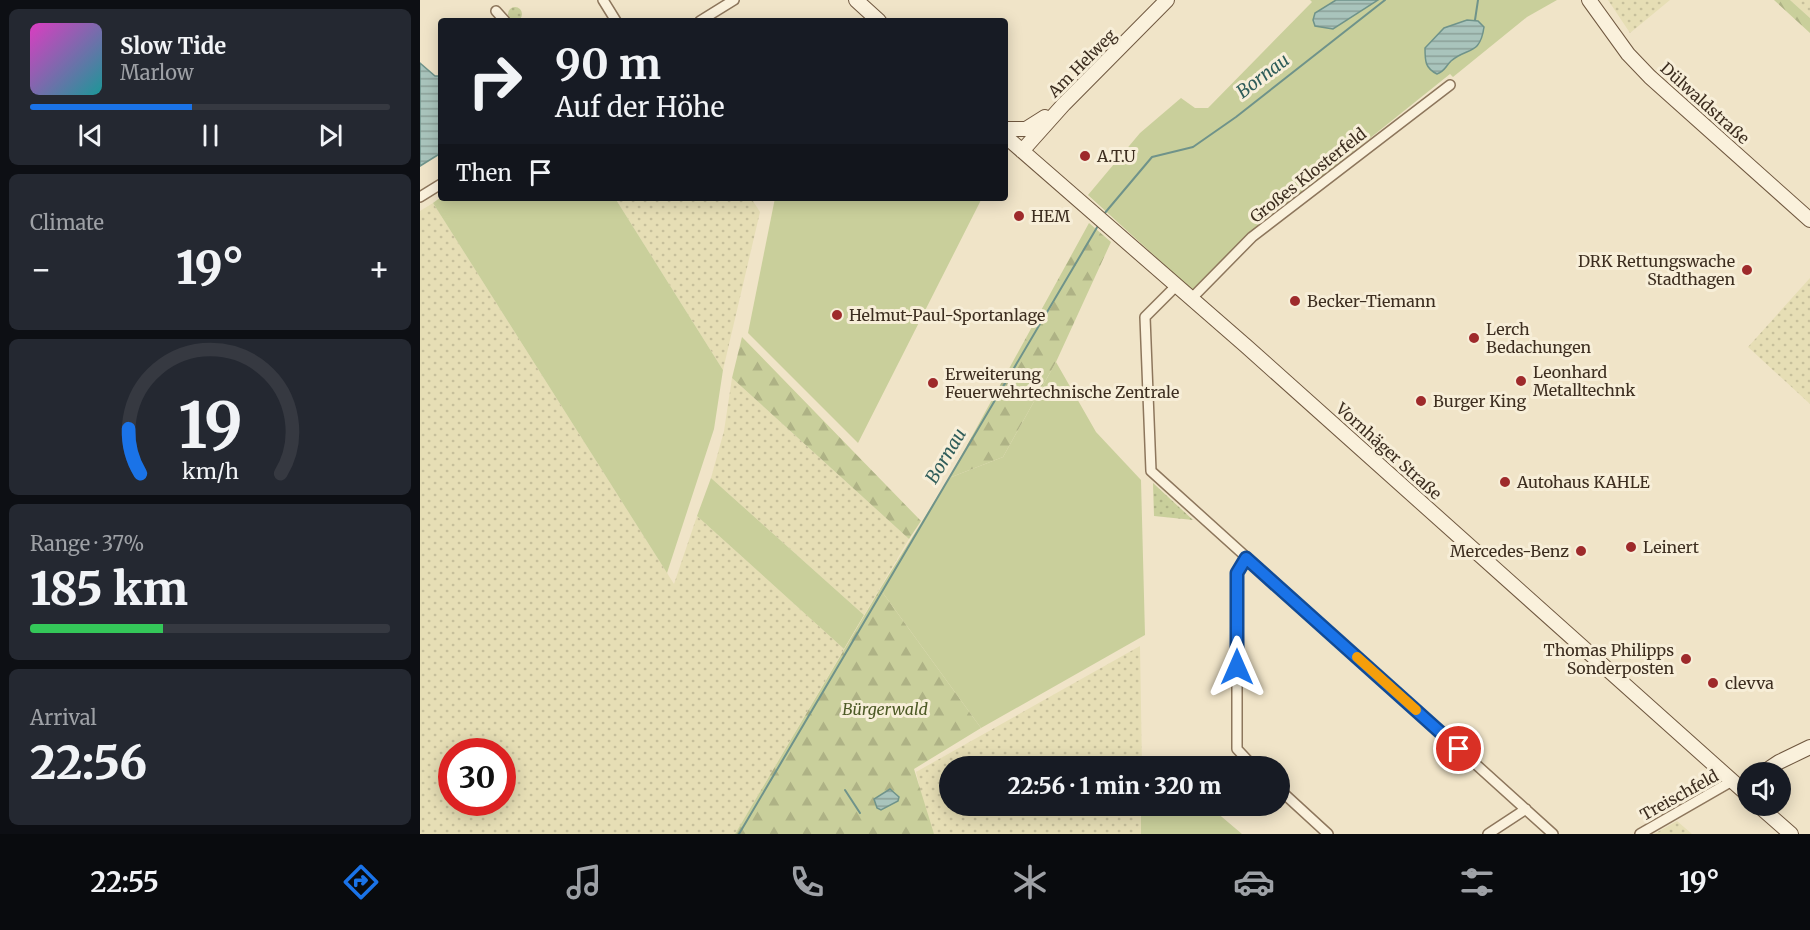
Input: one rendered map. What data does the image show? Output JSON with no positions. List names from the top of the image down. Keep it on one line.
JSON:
{"streets":{"main road":["Am Helweg","Dülwaldstraße","Vornhäger Straße"],"street":["Großes Klosterfeld","Treischfeld"]},"crossings":[["Am Helweg","Vornhäger Straße"],["Großes Klosterfeld","Vornhäger Straße"]],"water":["Bornau"],"parks":["Bürgerwald"],"places":["A.T.U","HEM","DRK Rettungswache Stadthagen","Becker-Tiemann","Helmut-Paul-Sportanlage","Lerch Bedachungen","Leonhard Metalltechnk","Erweiterung Feuerwehrtechnische Zentrale","Burger King","Autohaus KAHLE","Leinert","Mercedes-Benz","Thomas Philipps Sonderposten","clevva"],"page":{"turn":["90 m","Auf der Höhe"],"song":["Slow Tide","Marlow"],"then":"Then","tile":["Climate",["Range · 37%","185 km"],["Arrival","22:56"]],"heat":["−","19°","+"],"limit":"30","trip":"22:56 · 1 min · 320 m","tabs":["22:55","19°"],"gauge":["19","km/h"]}}
